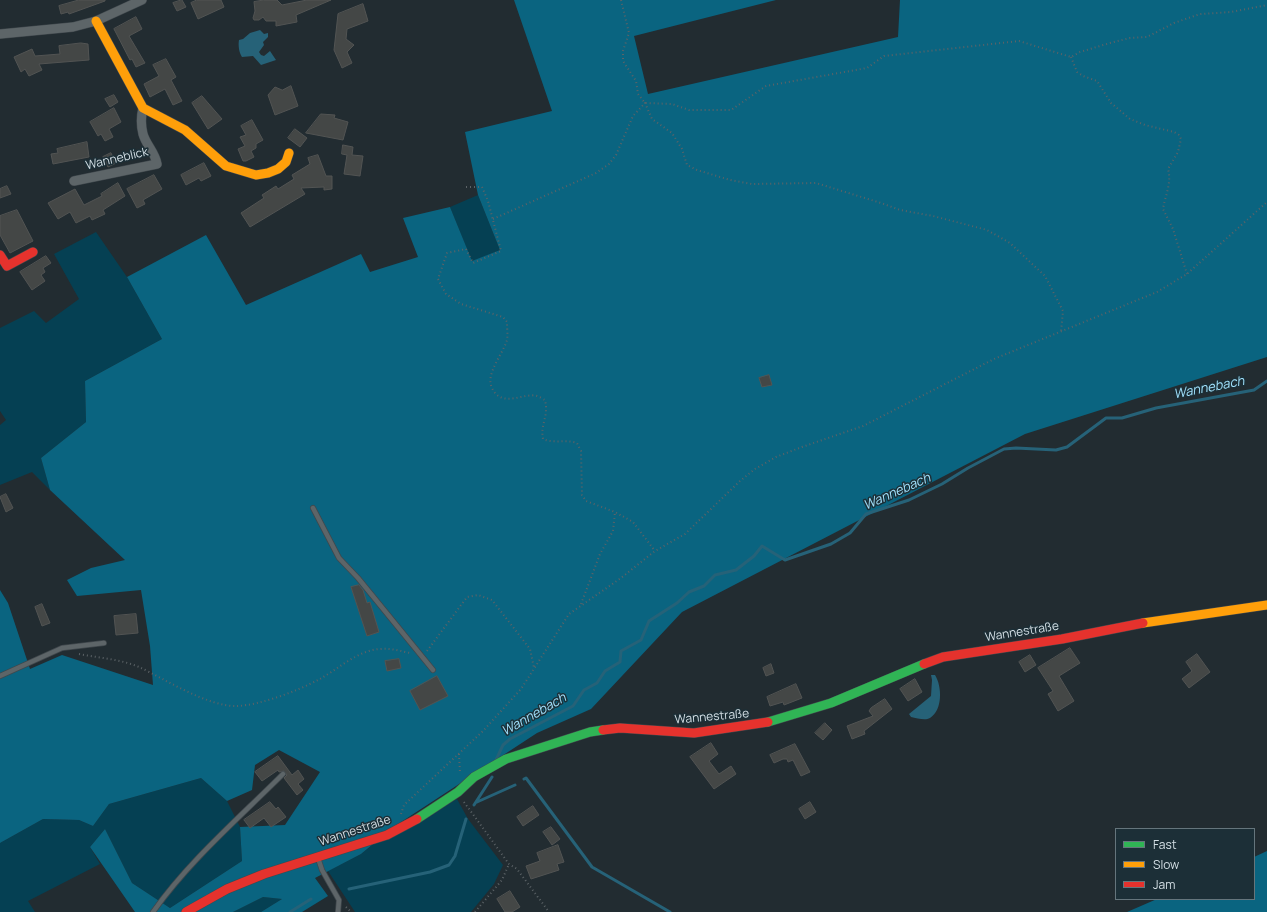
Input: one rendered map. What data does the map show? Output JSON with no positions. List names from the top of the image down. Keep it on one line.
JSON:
{"streets":{"street":["Wanneblick","Wannestraße"]},"water":["Wannebach"],"legend":["Fast","Slow","Jam"]}
